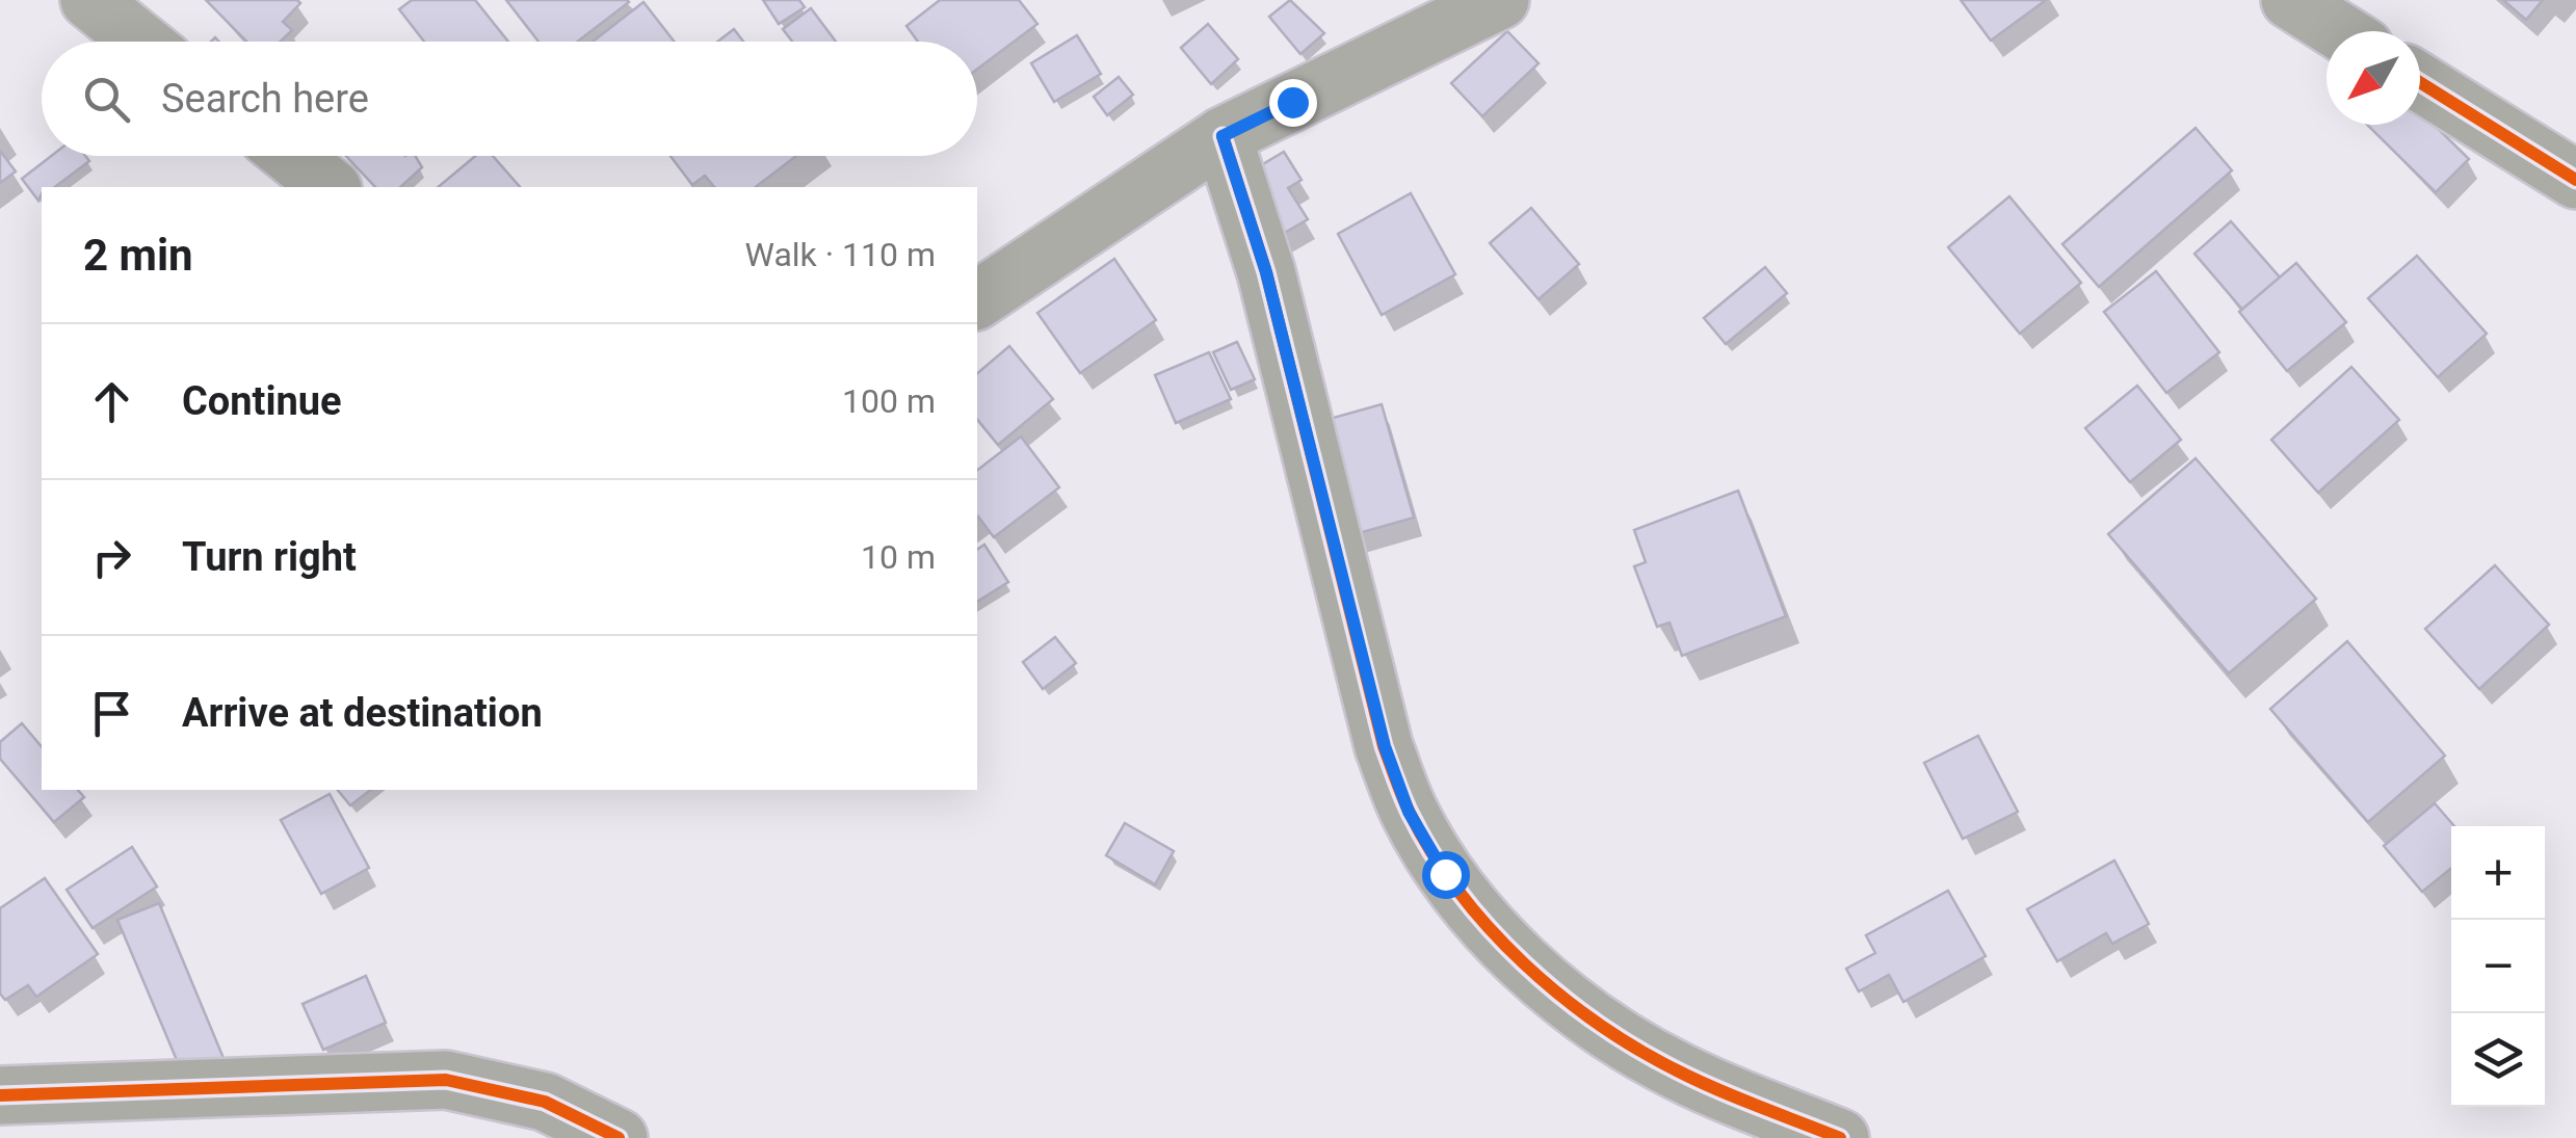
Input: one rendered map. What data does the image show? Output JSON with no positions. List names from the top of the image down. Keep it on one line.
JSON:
{"north":"bottom left","page":{"search":"Search here","heading":["2 min","Walk · 110 m"],"list":[["Continue","100 m"],["Turn right","10 m"],"Arrive at destination"],"map_buttons":["+","−"]}}
